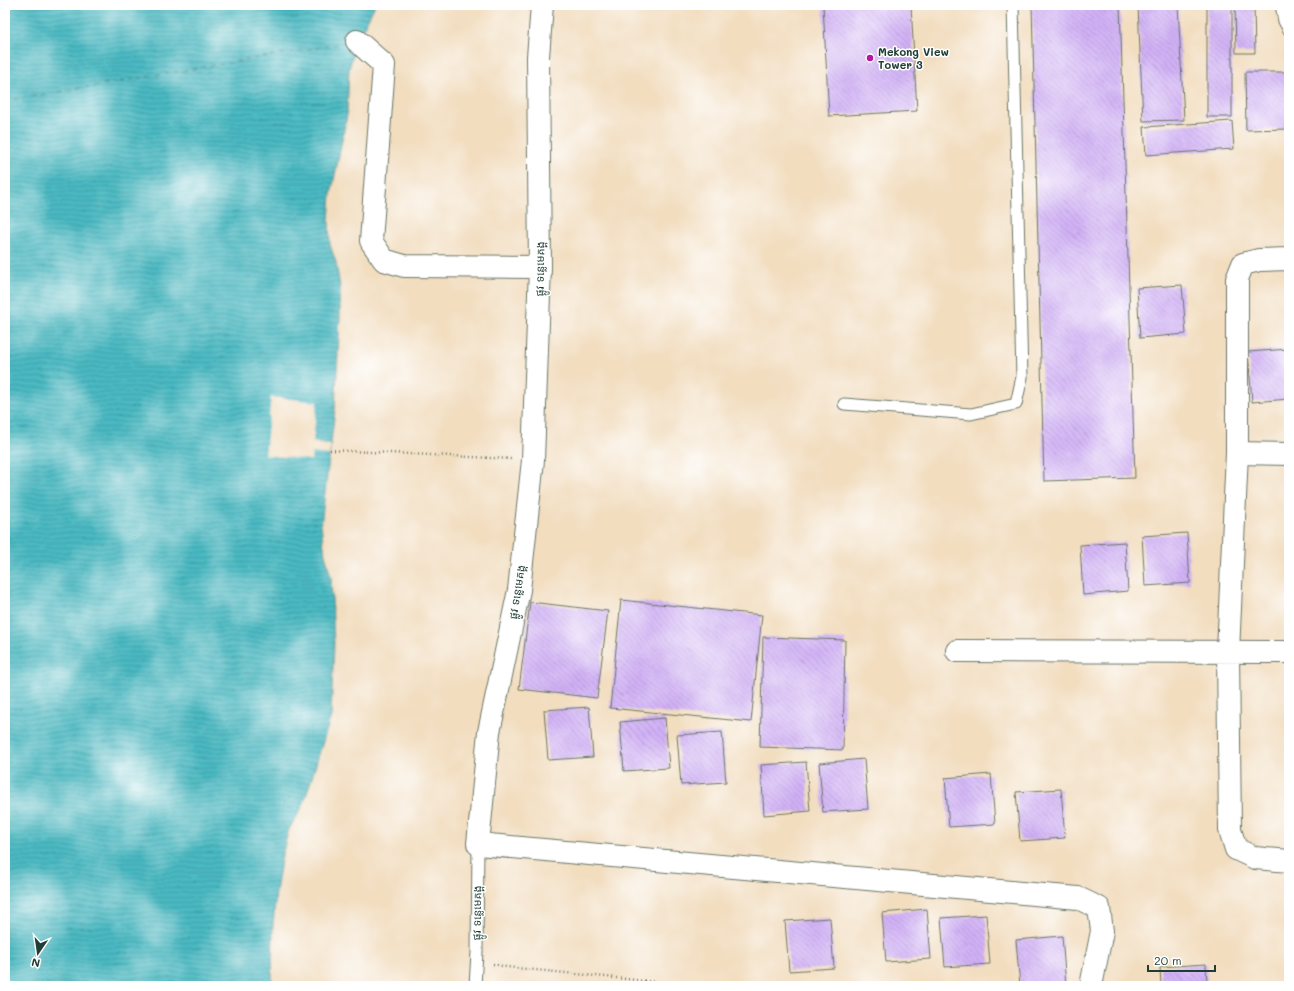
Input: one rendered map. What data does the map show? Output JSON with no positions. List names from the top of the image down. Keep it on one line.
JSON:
{"streets":{"street":["ផ្លូវ ទន្លេមេគង្គ"]},"places":["Mekong View Tower 3"],"scale_bar":"20 m","north":"bottom"}
